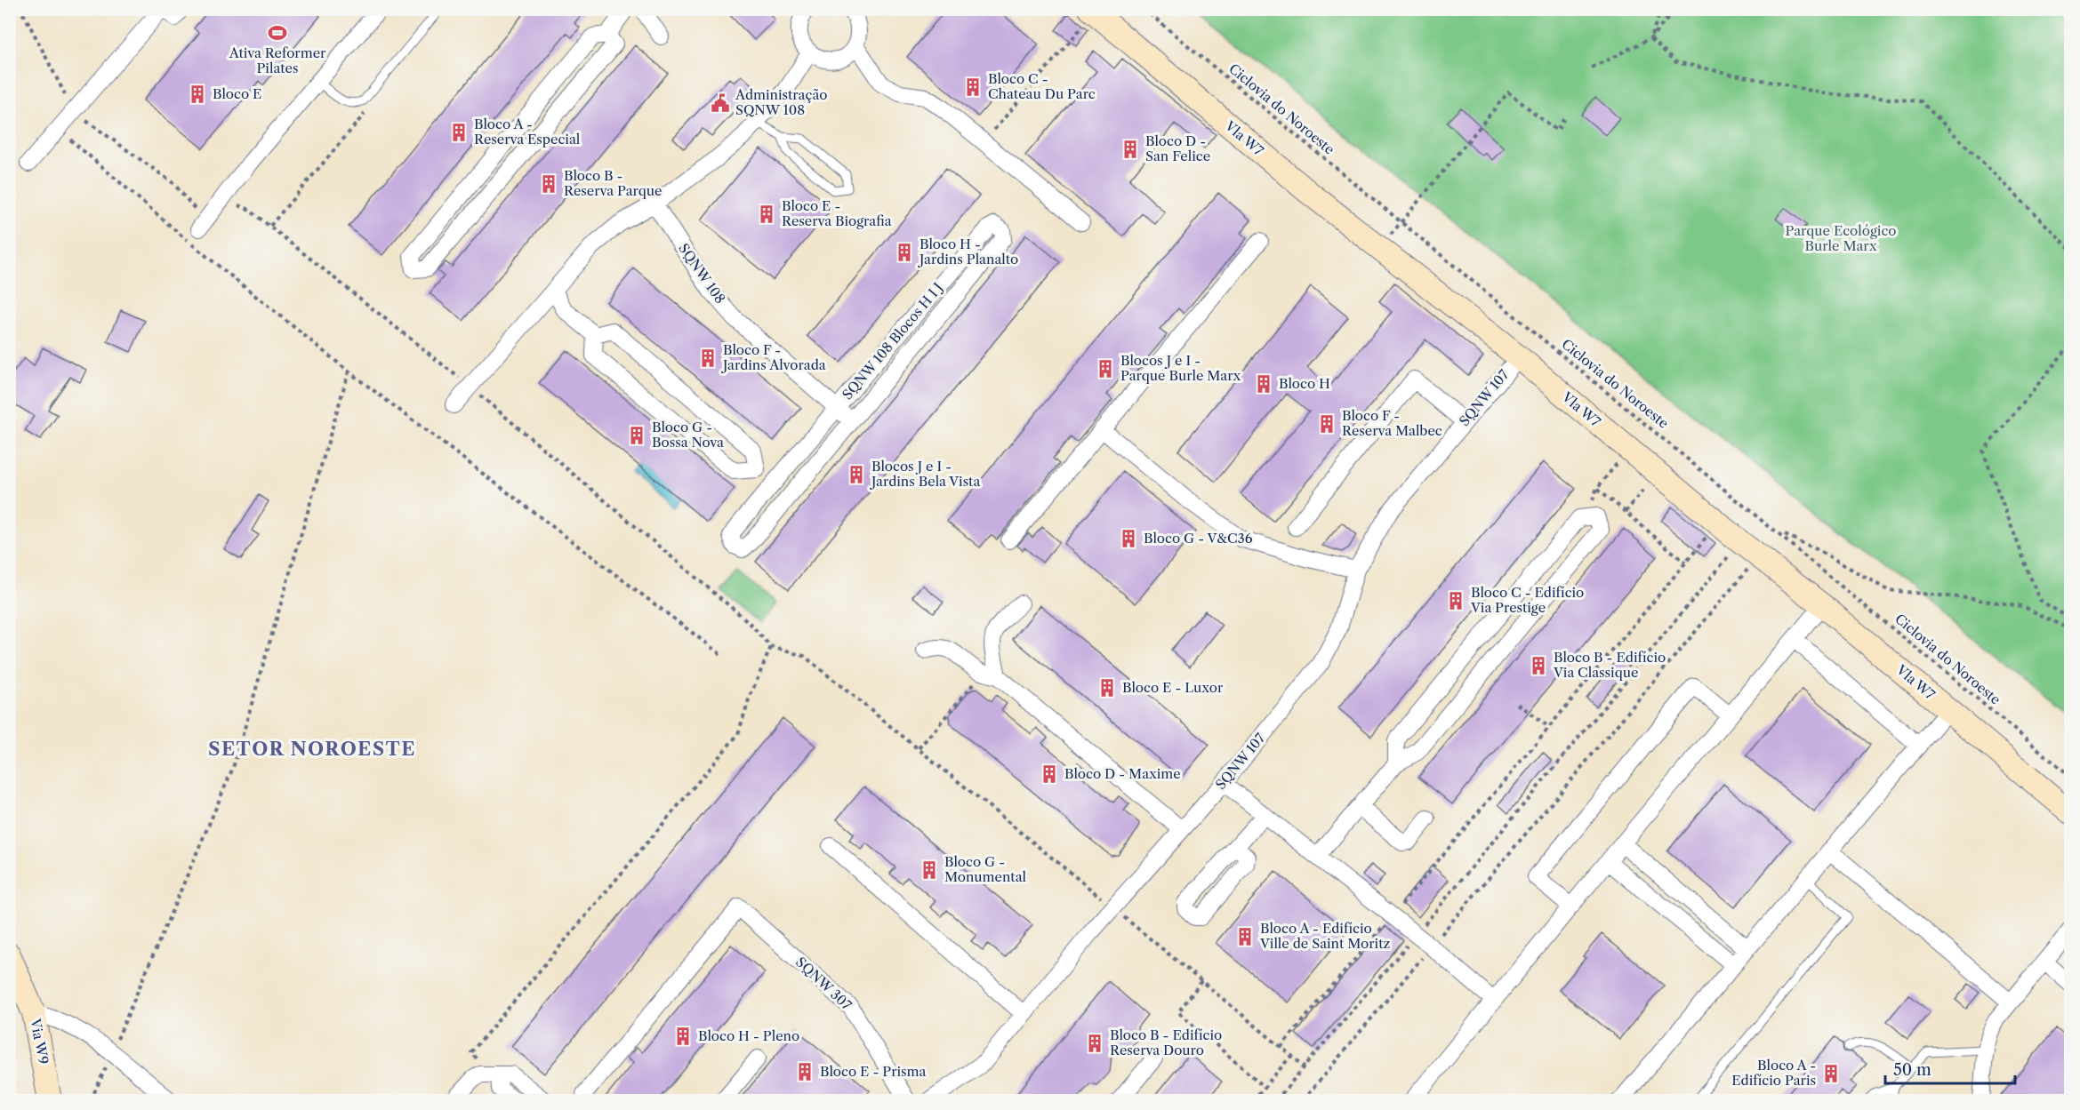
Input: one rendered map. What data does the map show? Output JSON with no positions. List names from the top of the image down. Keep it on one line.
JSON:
{"streets":{"main road":["Vla W7","Via W9"],"street":["SQNW 108","SQNW 108 Blocos H I J","SQNW 107","SQNW 307"],"path":["Ciclovia do Noroeste"]},"crossings":[["Vla W7","SQNW 107"],["SQNW 108","SQNW 108 Blocos H I J"]],"districts":["SETOR NOROESTE"],"parks":["Parque Ecológico Burle Marx"],"places":{"sports":["Ativa Reformer Pilates"],"building":["Bloco C - Chateau Du Parc","Bloco E","Bloco A - Reserva Especial","Bloco D - San Felice","Bloco B - Reserva Parque","Bloco E - Reserva Biografia","Bloco H - Jardins Planalto","Bloco F - Jardins Alvorada","Blocos J e I - Parque Burle Marx","Bloco H","Bloco F - Reserva Malbec","Bloco G - Bossa Nova","Blocos J e I - Jardins Bela Vista","Bloco G - V&C36","Bloco C - Edifício Via Prestige","Bloco B - Edifício Via Classique","Bloco E - Luxor","Bloco D - Maxime","Bloco G - Monumental","Bloco A - Edifício Ville de Saint Moritz","Bloco H - Pleno","Bloco B - Edifício Reserva Douro","Bloco E - Prisma","Bloco A - Edifício Paris"],"public building":["Administração SQNW 108"]},"scale_bar":"50 m"}
